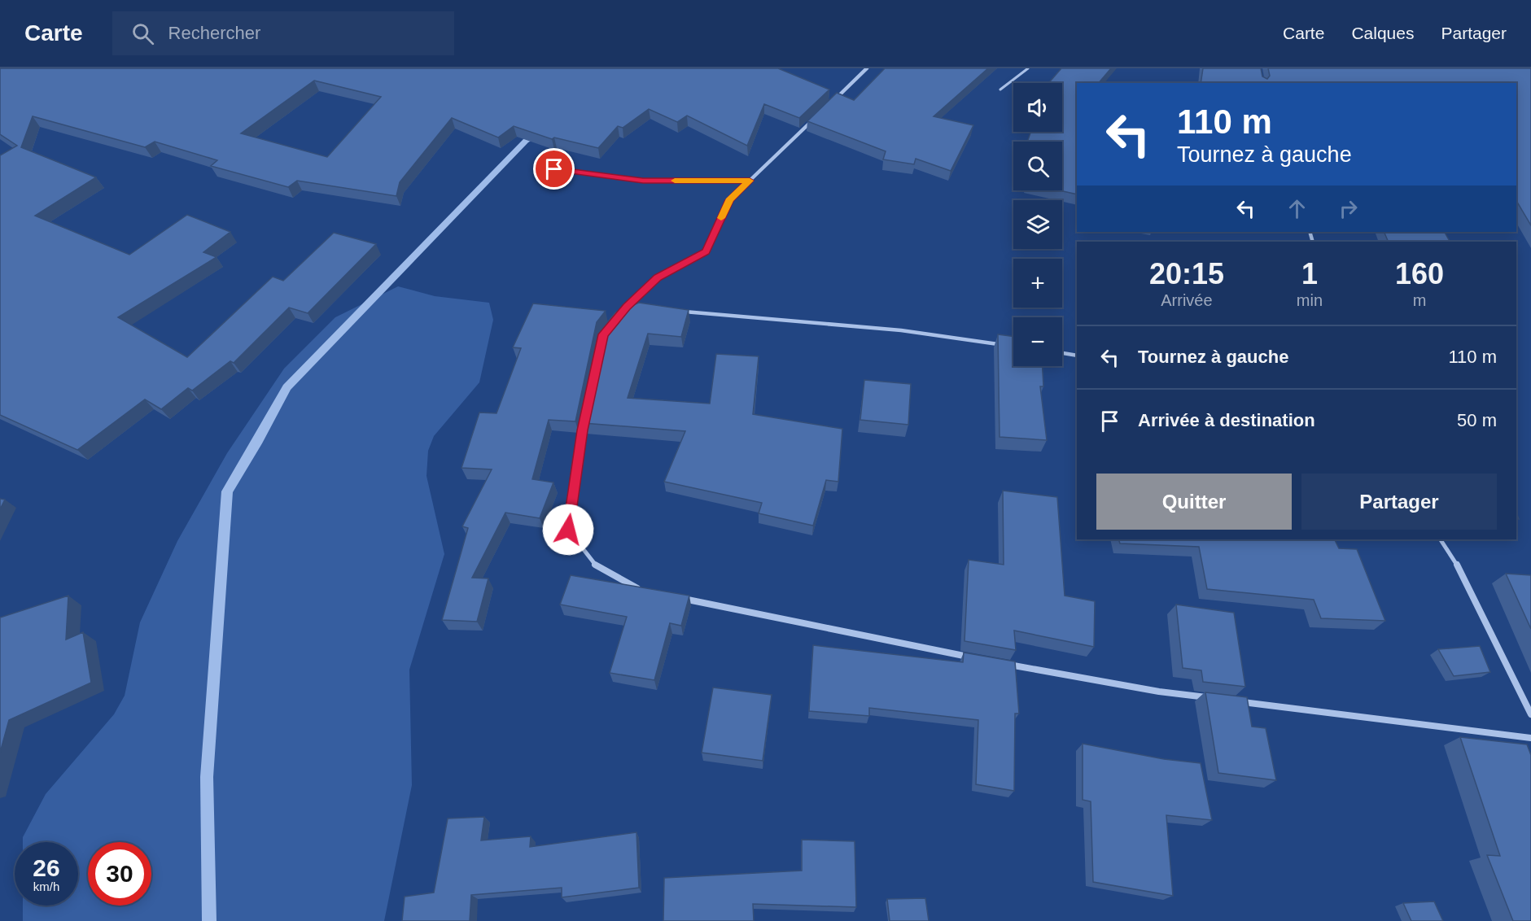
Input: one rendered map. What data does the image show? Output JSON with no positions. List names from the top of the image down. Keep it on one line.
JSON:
{"page":{"header":"Carte","search":"Rechercher","nav":["Carte","Calques","Partager"],"map_buttons":["+","−"],"turn":["110 m","Tournez à gauche"],"eta":["20:15","Arrivée","1","min","160","m"],"list":[{"name":"Tournez à gauche","value":"110 m"},{"name":"Arrivée à destination","value":"50 m"}],"buttons":["Quitter","Partager"],"speed":"26 km/h","limit":"30"}}
